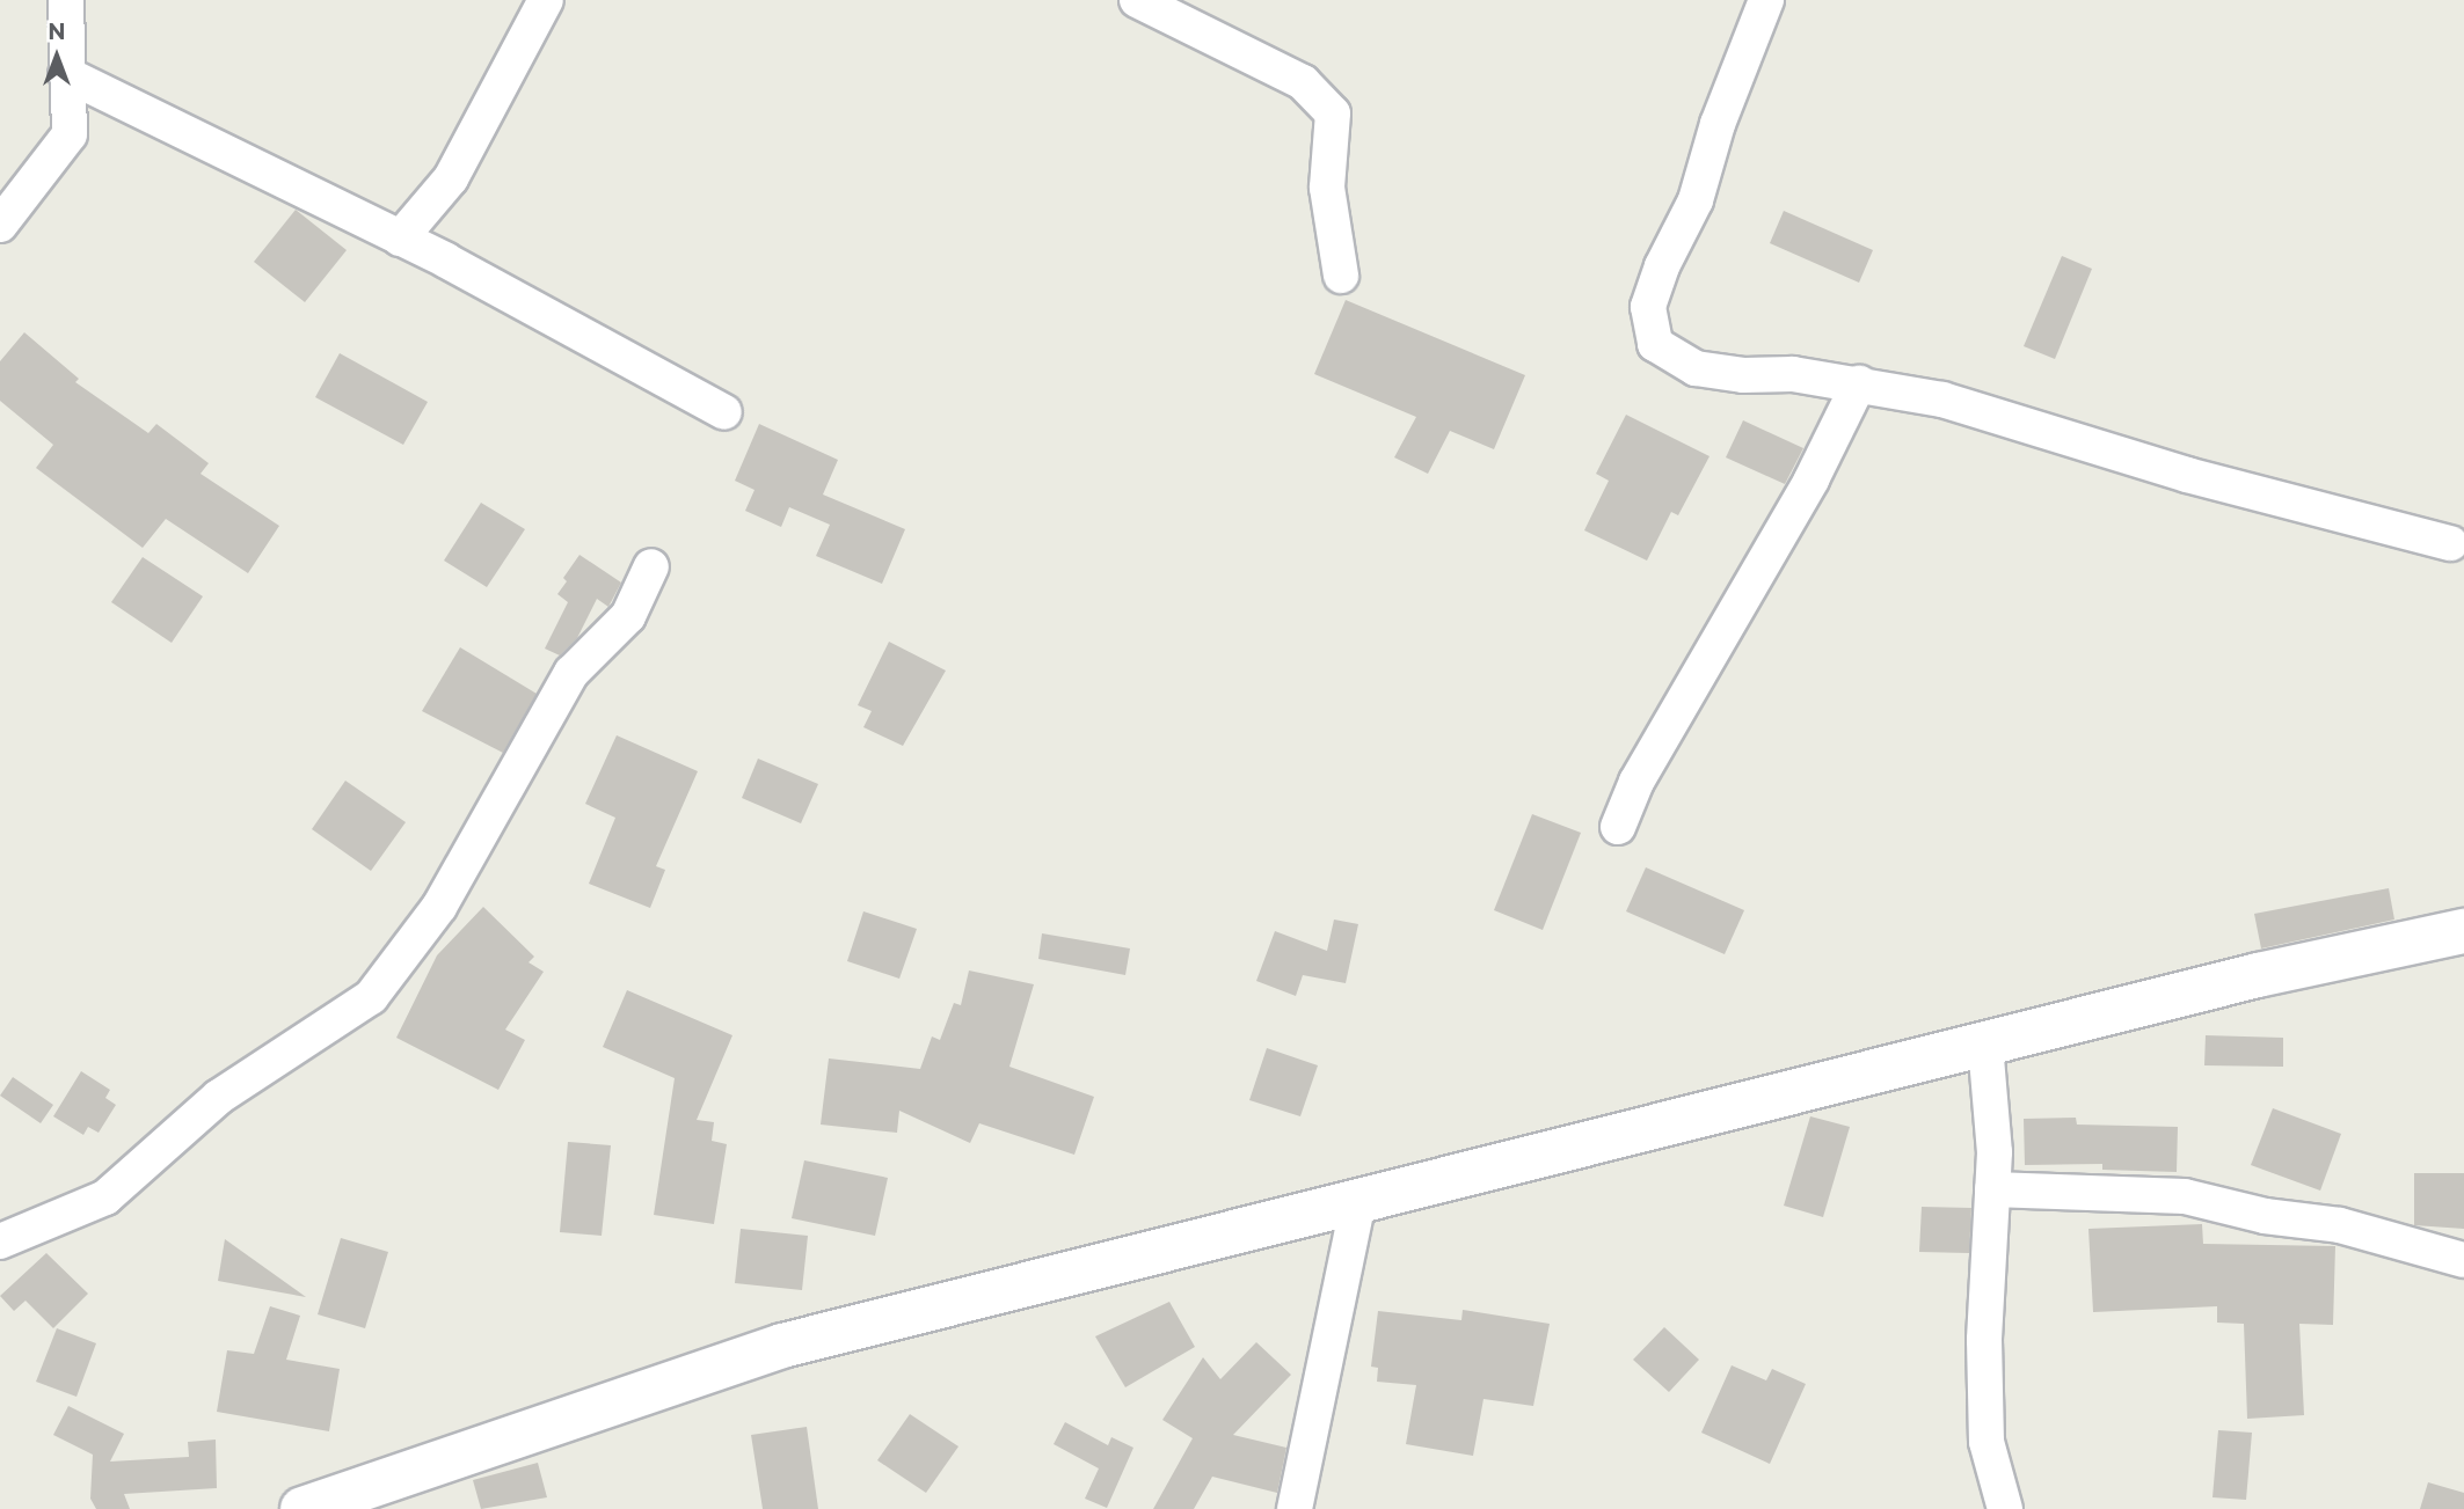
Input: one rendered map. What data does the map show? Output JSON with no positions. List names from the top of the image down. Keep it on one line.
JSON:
{"north":"top"}
